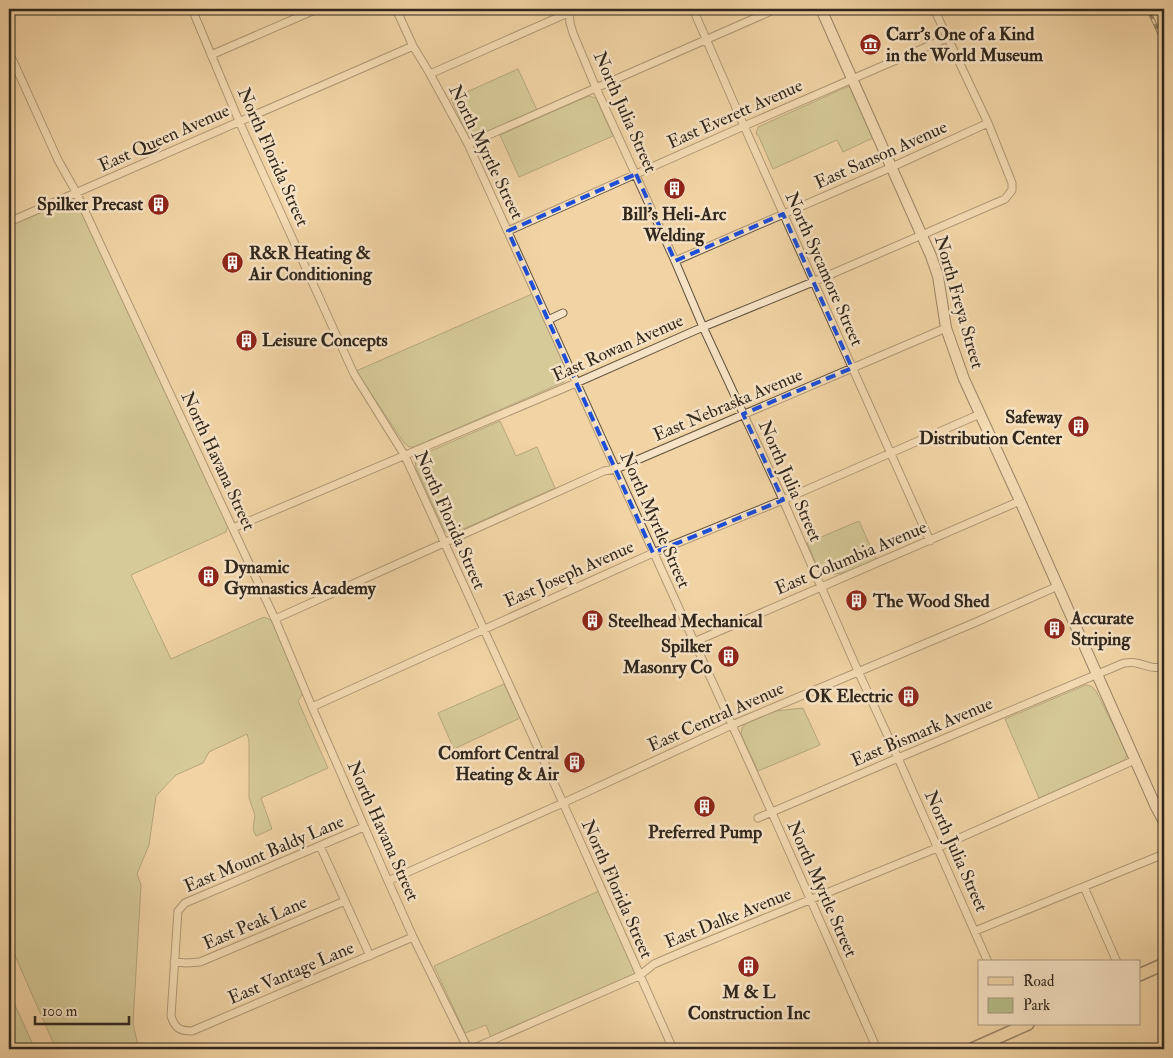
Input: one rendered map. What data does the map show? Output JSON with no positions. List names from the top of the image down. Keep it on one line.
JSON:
{"streets":{"street":["North Julia Street","East Everett Avenue","East Queen Avenue","North Myrtle Street","East Sanson Avenue","North Florida Street","North Sycamore Street","North Freya Street","East Rowan Avenue","East Nebraska Avenue","North Havana Street","East Columbia Avenue","East Joseph Avenue","East Central Avenue","East Bismark Avenue","East Mount Baldy Lane","East Dalke Avenue","East Peak Lane","East Vantage Lane"]},"crossings":[["North Julia Street","East Everett Avenue"],["North Julia Street","East Sanson Avenue"],["North Julia Street","East Rowan Avenue"],["North Julia Street","East Nebraska Avenue"],["North Julia Street","East Columbia Avenue"],["North Julia Street","East Joseph Avenue"],["North Julia Street","East Central Avenue"],["North Julia Street","East Bismark Avenue"],["North Julia Street","East Dalke Avenue"],["East Everett Avenue","North Myrtle Street"],["East Everett Avenue","North Sycamore Street"],["East Everett Avenue","North Freya Street"],["East Queen Avenue","North Myrtle Street"],["East Queen Avenue","North Florida Street"],["East Queen Avenue","North Havana Street"],["North Myrtle Street","East Rowan Avenue"],["North Myrtle Street","East Nebraska Avenue"],["North Myrtle Street","East Columbia Avenue"],["North Myrtle Street","East Joseph Avenue"],["North Myrtle Street","East Central Avenue"],["North Myrtle Street","East Bismark Avenue"],["North Myrtle Street","East Dalke Avenue"],["East Sanson Avenue","North Sycamore Street"],["East Sanson Avenue","North Freya Street"],["East Sanson Avenue","East Rowan Avenue"],["North Florida Street","East Rowan Avenue"],["North Florida Street","East Nebraska Avenue"],["North Florida Street","East Joseph Avenue"],["North Florida Street","East Central Avenue"],["North Florida Street","East Dalke Avenue"],["North Sycamore Street","East Rowan Avenue"],["North Sycamore Street","East Nebraska Avenue"],["North Sycamore Street","East Columbia Avenue"],["North Sycamore Street","East Joseph Avenue"],["North Freya Street","East Rowan Avenue"],["North Freya Street","East Nebraska Avenue"],["North Freya Street","East Columbia Avenue"],["North Freya Street","East Joseph Avenue"],["North Freya Street","East Central Avenue"],["North Freya Street","East Bismark Avenue"],["North Freya Street","East Dalke Avenue"],["East Rowan Avenue","North Havana Street"],["East Nebraska Avenue","North Havana Street"],["North Havana Street","East Joseph Avenue"],["North Havana Street","East Central Avenue"],["North Havana Street","East Mount Baldy Lane"],["North Havana Street","East Vantage Lane"],["East Mount Baldy Lane","East Peak Lane"],["East Mount Baldy Lane","East Vantage Lane"],["East Peak Lane","East Vantage Lane"]],"places":{"museum":["Carr's One of a Kind in the World Museum"],"building":["Bill's Heli-Arc Welding","Spilker Precast","R&R Heating & Air Conditioning","Leisure Concepts","Safeway Distribution Center","Dynamic Gymnastics Academy","The Wood Shed","Steelhead Mechanical","Accurate Striping","Spilker Masonry Co","OK Electric","Comfort Central Heating & Air","Preferred Pump","M & L Construction Inc"]},"legend":["Road","Park"],"scale_bar":"100 m"}
